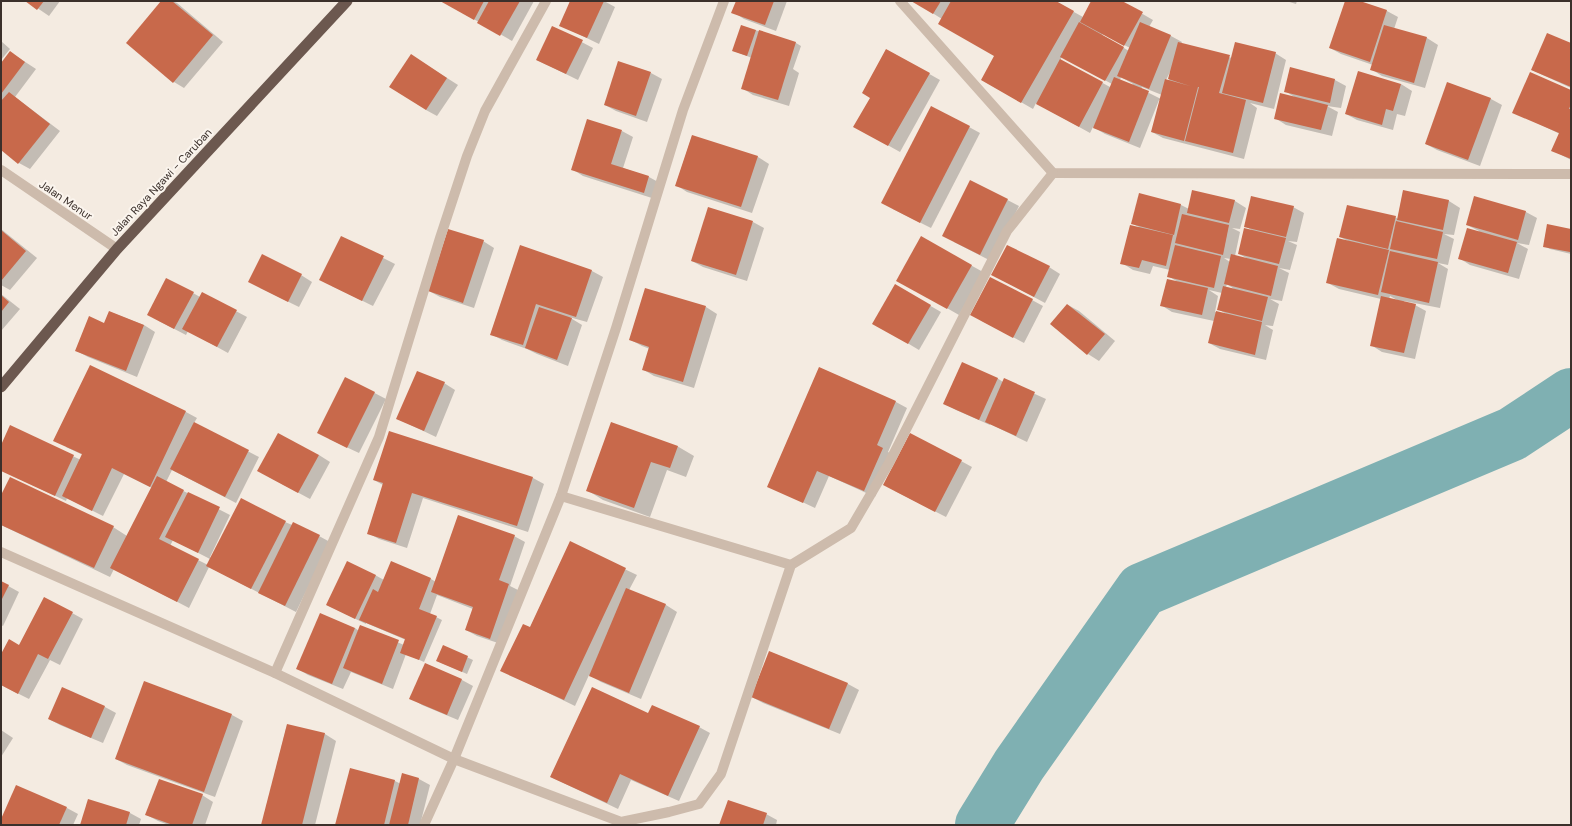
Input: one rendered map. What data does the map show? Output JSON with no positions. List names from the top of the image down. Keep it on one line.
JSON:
{"streets":{"highway":["Jalan Raya Ngawi - Caruban"],"street":["Jalan Menur"]},"crossings":[["Jalan Raya Ngawi - Caruban","Jalan Menur"]]}
